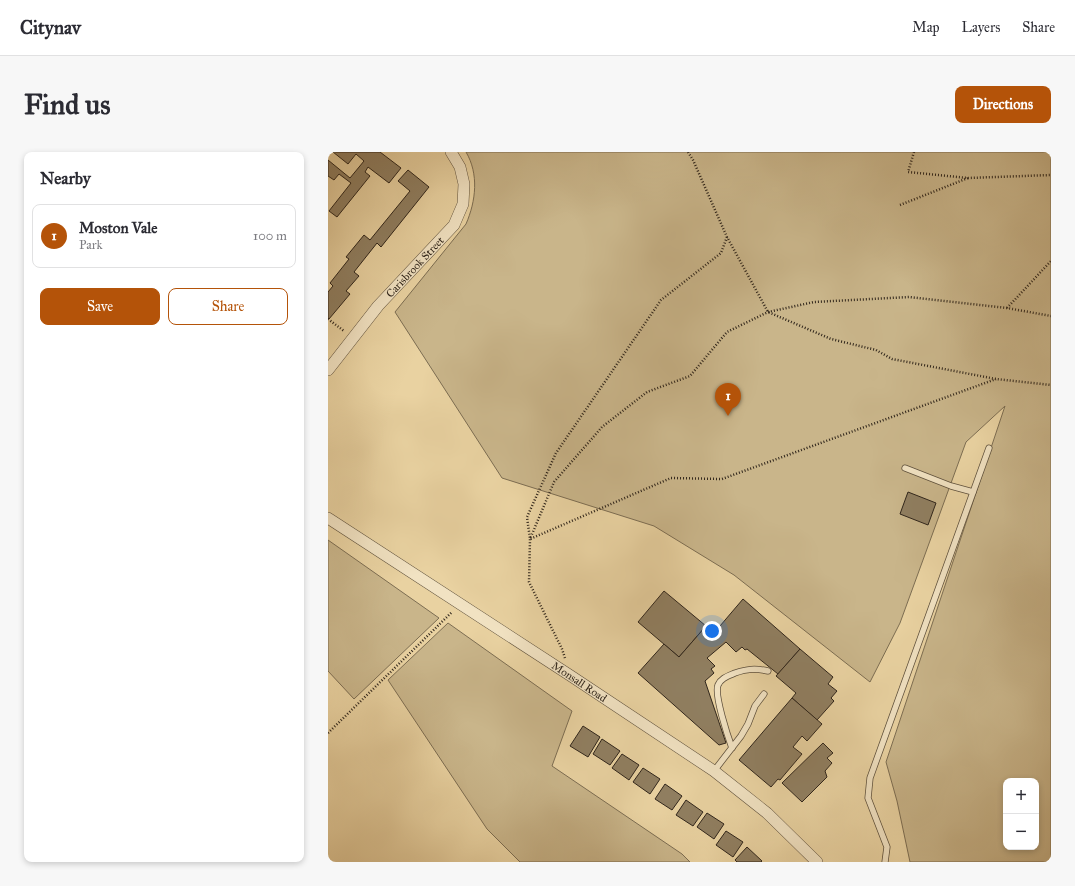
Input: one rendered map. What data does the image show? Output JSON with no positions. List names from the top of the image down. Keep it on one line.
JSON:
{"streets":{"street":["Carisbrook Street","Monsall Road"]},"page":{"header":"Citynav","nav":["Map","Layers","Share"],"buttons":["Directions",["Save","Share"]],"title":"Find us","heading":"Nearby","list":[{"mark":"1","name":"Moston Vale","note":"Park","value":"100 m"}],"pins":"1","map_buttons":["+","−"]}}
